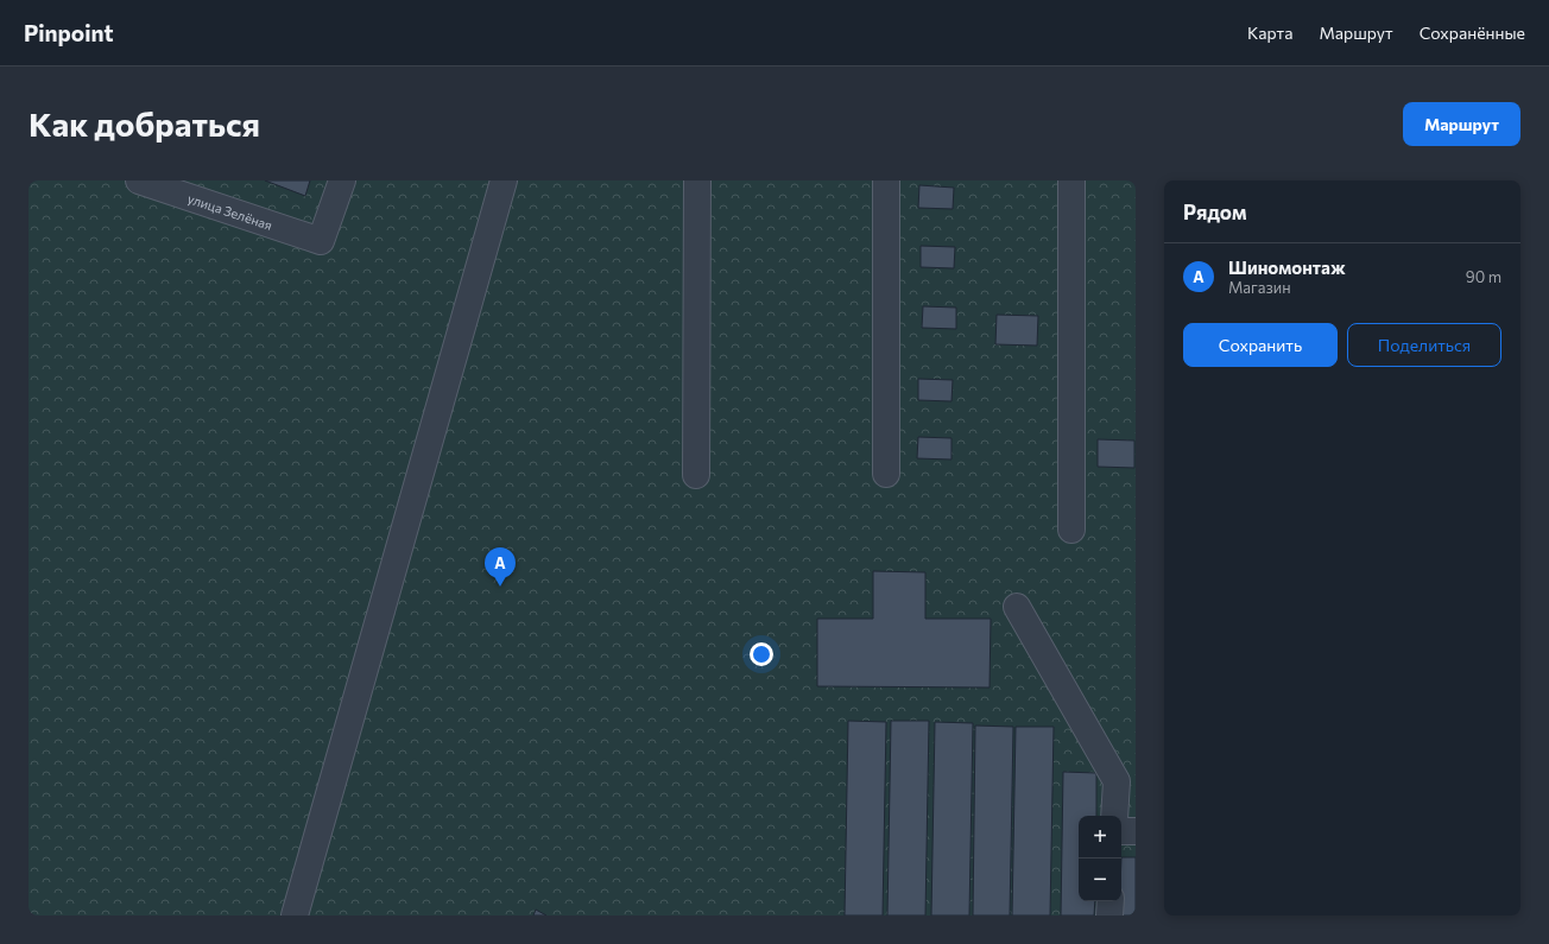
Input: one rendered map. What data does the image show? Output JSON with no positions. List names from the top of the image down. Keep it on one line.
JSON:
{"streets":{"street":["улица Зелёная"]},"page":{"header":"Pinpoint","nav":["Карта","Маршрут","Сохранённые"],"buttons":["Маршрут",["Сохранить","Поделиться"]],"title":"Как добраться","heading":"Рядом","list":[{"mark":"A","name":"Шиномонтаж","note":"Магазин","value":"90 m"}],"pins":"A","map_buttons":["+","−"]}}
